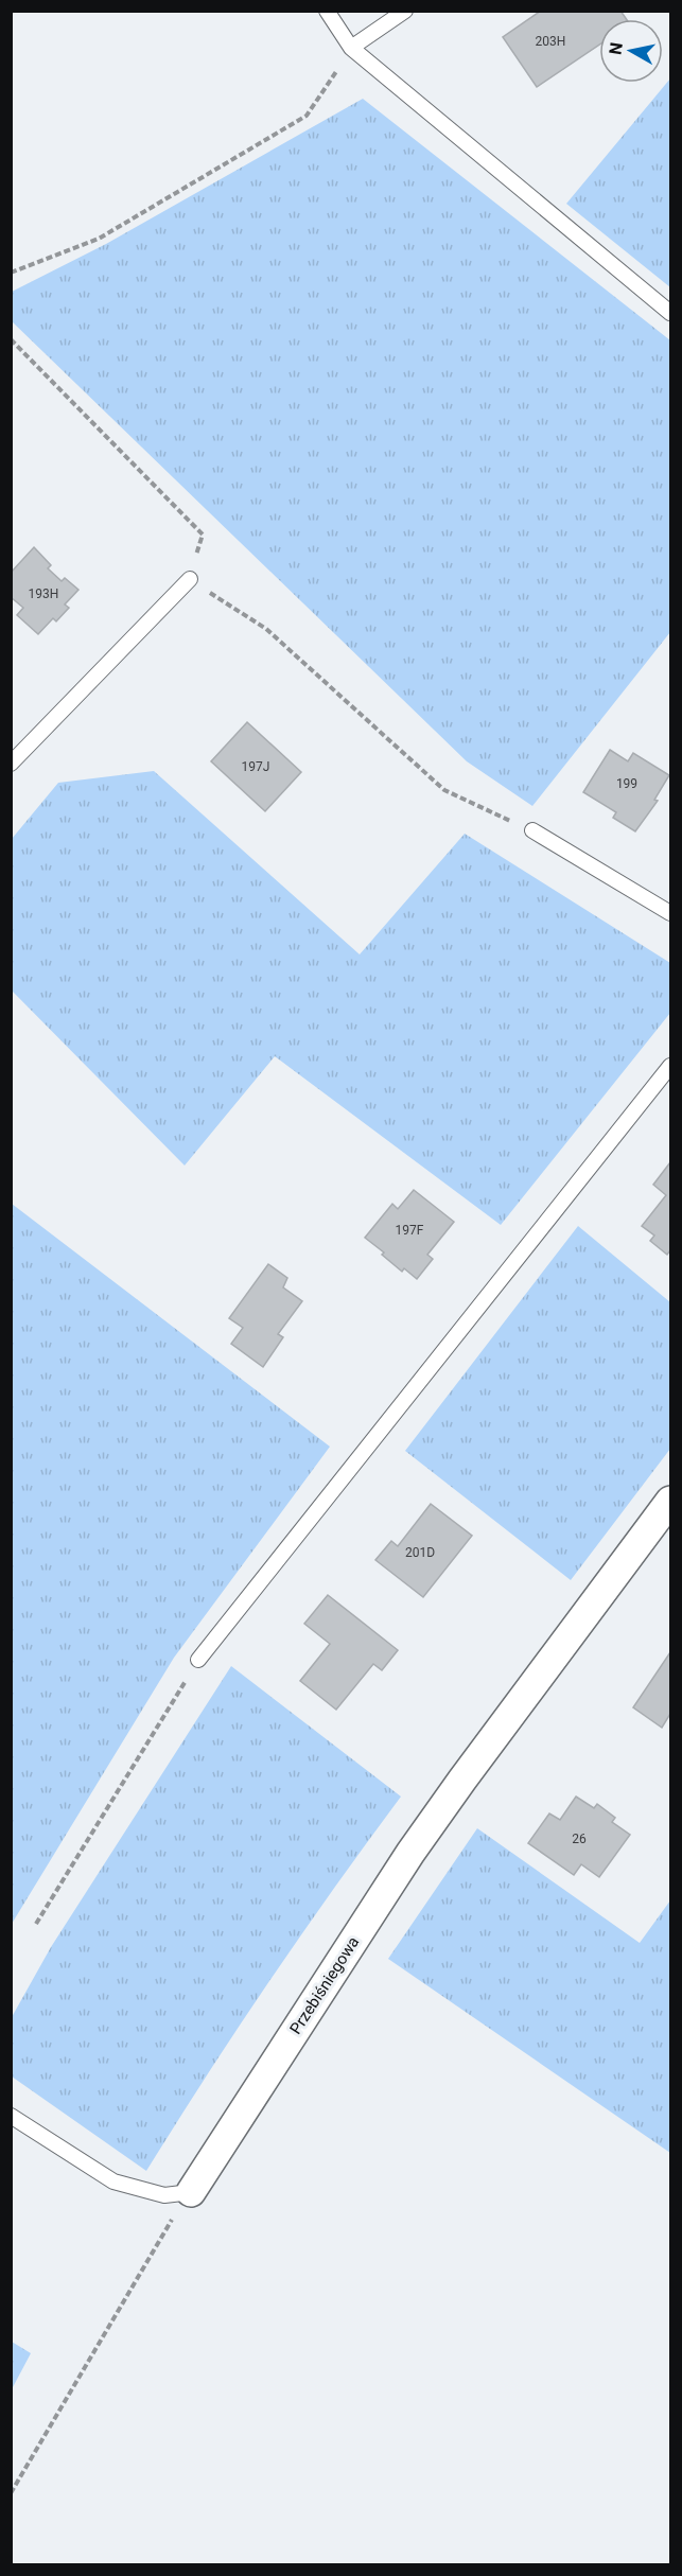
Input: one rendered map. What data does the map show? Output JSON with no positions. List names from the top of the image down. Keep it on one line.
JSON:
{"streets":{"street":["Przebiśniegowa"]},"house_numbers":["203H","193H","197J","199","197F","201D","26"],"north":"left"}
